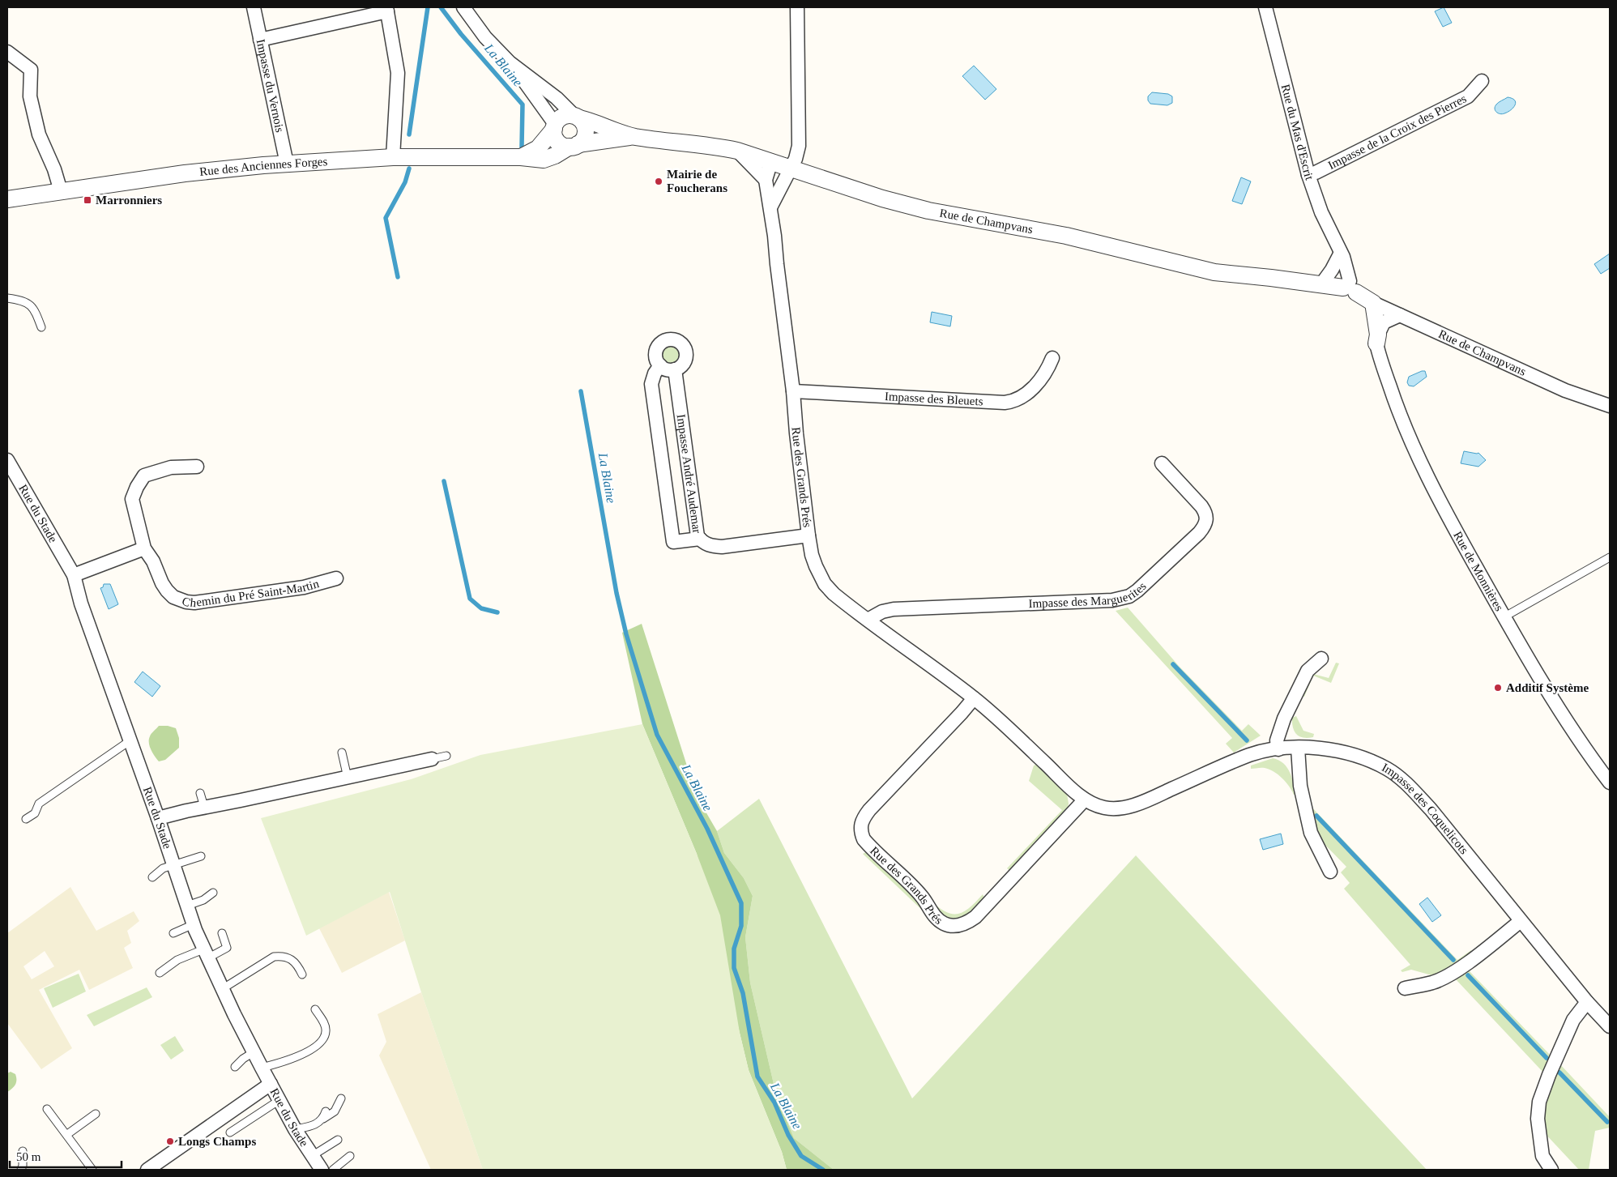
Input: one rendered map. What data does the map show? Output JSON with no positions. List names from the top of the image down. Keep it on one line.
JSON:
{"streets":{"street":["Impasse du Vernois","Impasse de la Croix des Pierres","Rue du Mas d'Escrit","Rue des Anciennes Forges","Rue de Champvans","Impasse des Bleuets","Impasse André Audemar","Rue des Grands Prés","Rue du Stade","Rue de Monnières","Chemin du Pré Saint-Martin","Impasse des Marguerites","Impasse des Coquelicots"]},"crossings":[["Impasse du Vernois","Rue des Anciennes Forges"],["Impasse de la Croix des Pierres","Rue du Mas d'Escrit"],["Rue du Mas d'Escrit","Rue de Champvans"],["Rue du Mas d'Escrit","Rue de Monnières"],["Rue des Anciennes Forges","Rue de Champvans"],["Rue de Champvans","Rue des Grands Prés"],["Rue de Champvans","Rue de Monnières"],["Impasse des Bleuets","Rue des Grands Prés"],["Impasse André Audemar","Rue des Grands Prés"],["Rue des Grands Prés","Impasse des Marguerites"],["Rue des Grands Prés","Impasse des Coquelicots"]],"water":["La Blaine"],"places":{"other":["Mairie de Foucherans","Additif Système","Longs Champs"],"transit":["Marronniers"]},"scale_bar":"50 m"}
